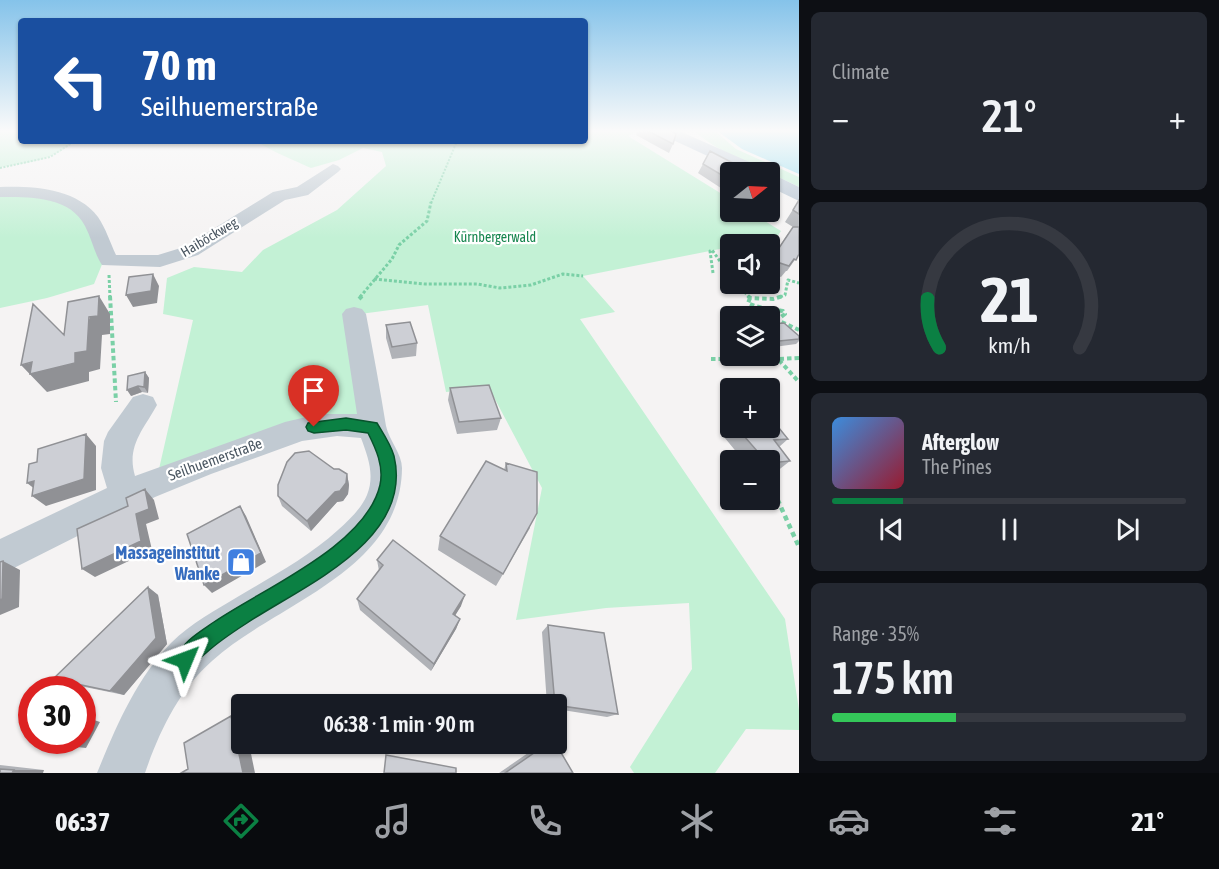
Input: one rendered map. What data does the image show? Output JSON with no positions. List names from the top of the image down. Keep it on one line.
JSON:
{"streets":{"street":["Haiböckweg","Seilhuemerstraße"]},"parks":["Kürnbergerwald"],"places":{"shop":["Massageinstitut Wanke"]},"north":"right","page":{"tile":["Climate",["Range · 35%","175 km"]],"turn":["70 m","Seilhuemerstraße"],"heat":["−","21°","+"],"map_buttons":["+","−"],"song":["Afterglow","The Pines"],"limit":"30","trip":"06:38 · 1 min · 90 m","tabs":["06:37","21°"],"gauge":["21","km/h"]}}
